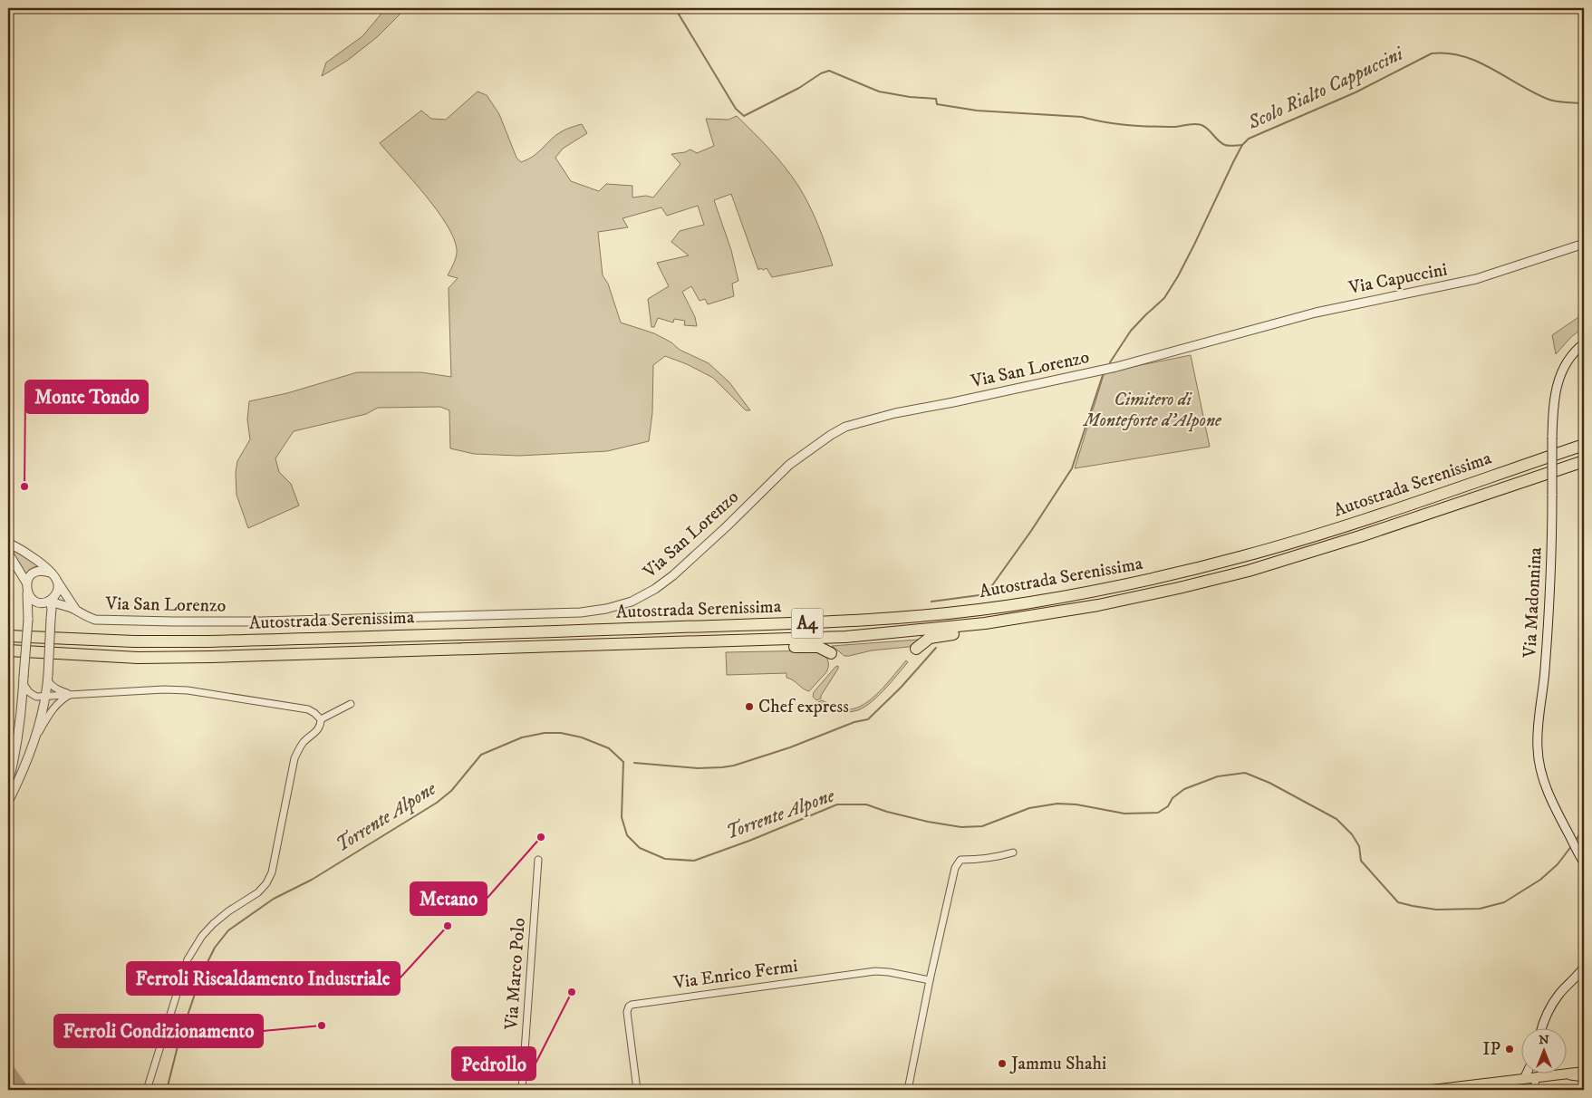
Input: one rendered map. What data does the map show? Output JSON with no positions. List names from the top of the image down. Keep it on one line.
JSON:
{"streets":{"highway":["Autostrada Serenissima","A4"],"street":["Via Capuccini","Via San Lorenzo","Via Madonnina","Via Marco Polo","Via Enrico Fermi"]},"crossings":[["Via Capuccini","Via San Lorenzo"]],"water":["Scolo Rialto Cappuccini","Torrente Alpone"],"parks":["Cimitero di Monteforte d'Alpone"],"places":["Monte Tondo","Chef express","Metano","Ferroli Riscaldamento Industriale","Pedrollo","Ferroli Condizionamento","IP","Jammu Shahi"],"north":"top"}
